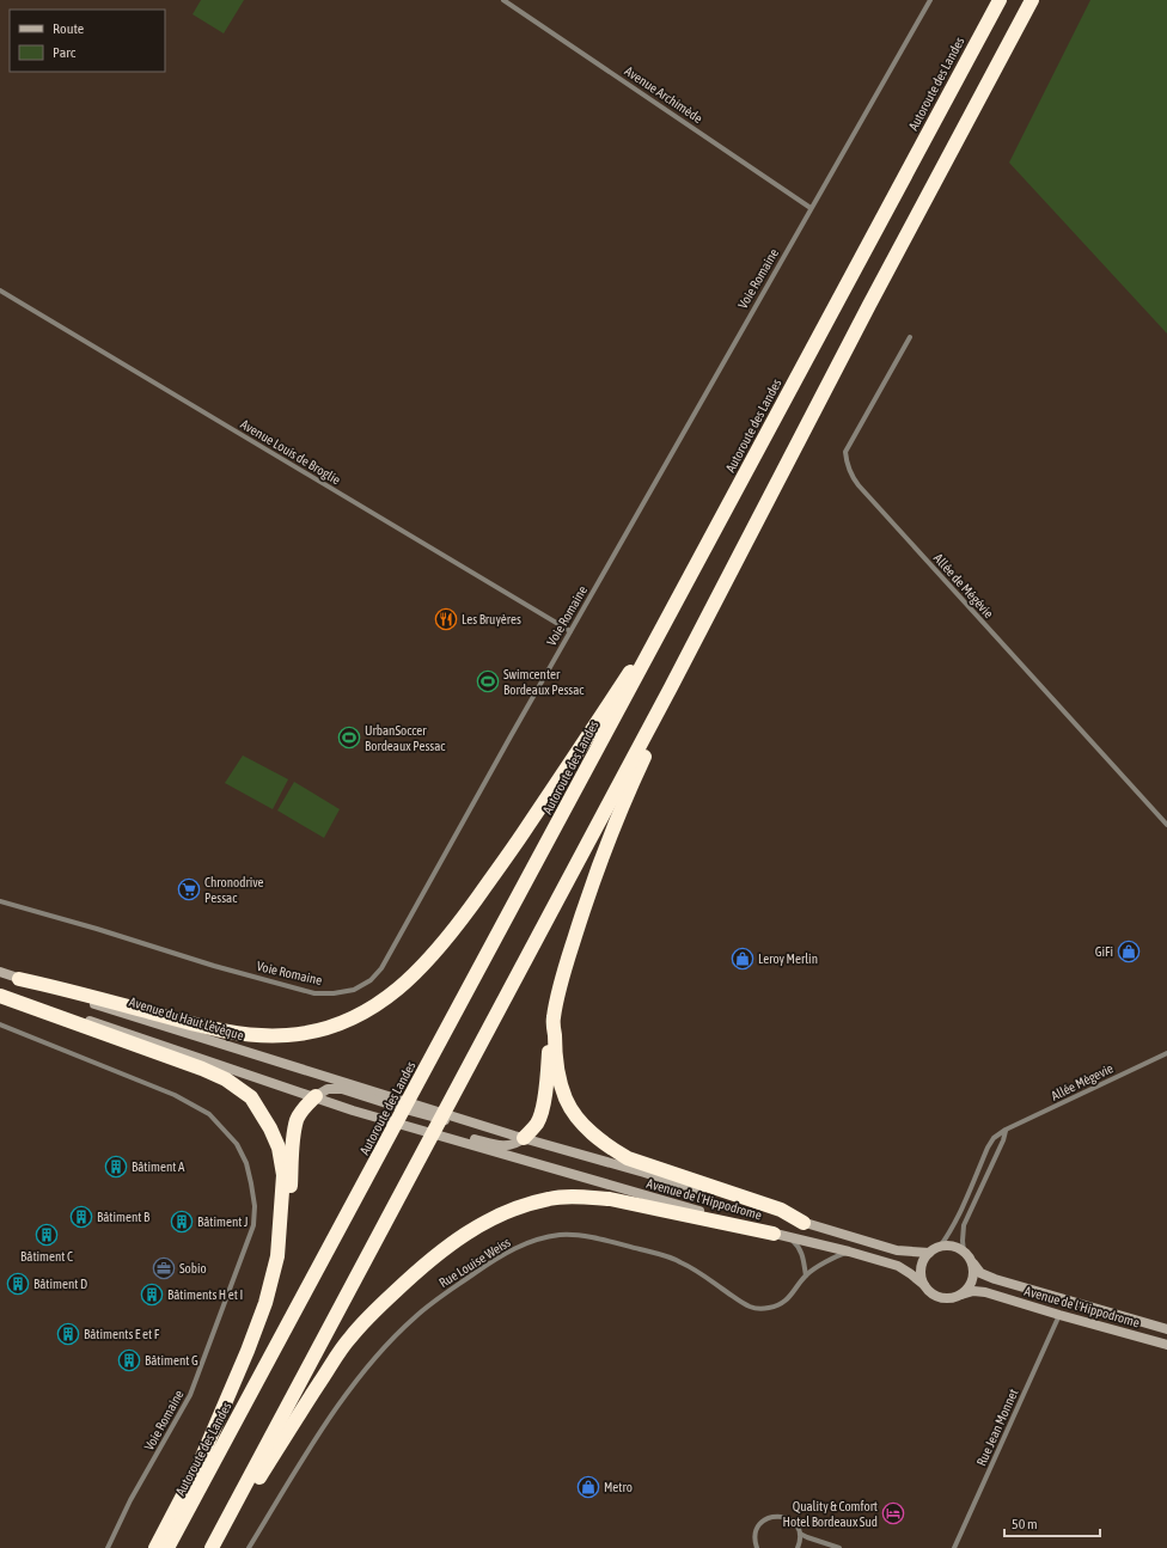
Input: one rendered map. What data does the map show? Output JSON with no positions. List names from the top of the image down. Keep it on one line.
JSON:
{"streets":{"highway":["Autoroute des Landes"],"main road":["Avenue du Haut Lévèque","Avenue de l'Hippodrome"],"street":["Avenue Archimède","Voie Romaine","Avenue Louis de Broglie","Allée de Mégévie","Allée Mègevie","Rue Louise Weiss","Rue Jean Monnet"]},"crossings":[["Avenue Archimède","Voie Romaine"],["Voie Romaine","Avenue Louis de Broglie"],["Avenue du Haut Lévèque","Avenue de l'Hippodrome"],["Allée Mègevie","Avenue de l'Hippodrome"],["Avenue de l'Hippodrome","Rue Louise Weiss"],["Avenue de l'Hippodrome","Rue Jean Monnet"]],"places":{"restaurant":["Les Bruyères"],"sports":["Swimcenter Bordeaux Pessac","UrbanSoccer Bordeaux Pessac"],"supermarket":["Chronodrive Pessac"],"shop":["GiFi","Leroy Merlin","Metro"],"building":["Bâtiment A","Bâtiment B","Bâtiment J","Bâtiment C","Bâtiment D","Bâtiments H et I","Bâtiments E et F","Bâtiment G"],"office":["Sobio"],"hotel":["Quality & Comfort Hotel Bordeaux Sud"]},"legend":["Route","Parc"],"scale_bar":"50 m"}
